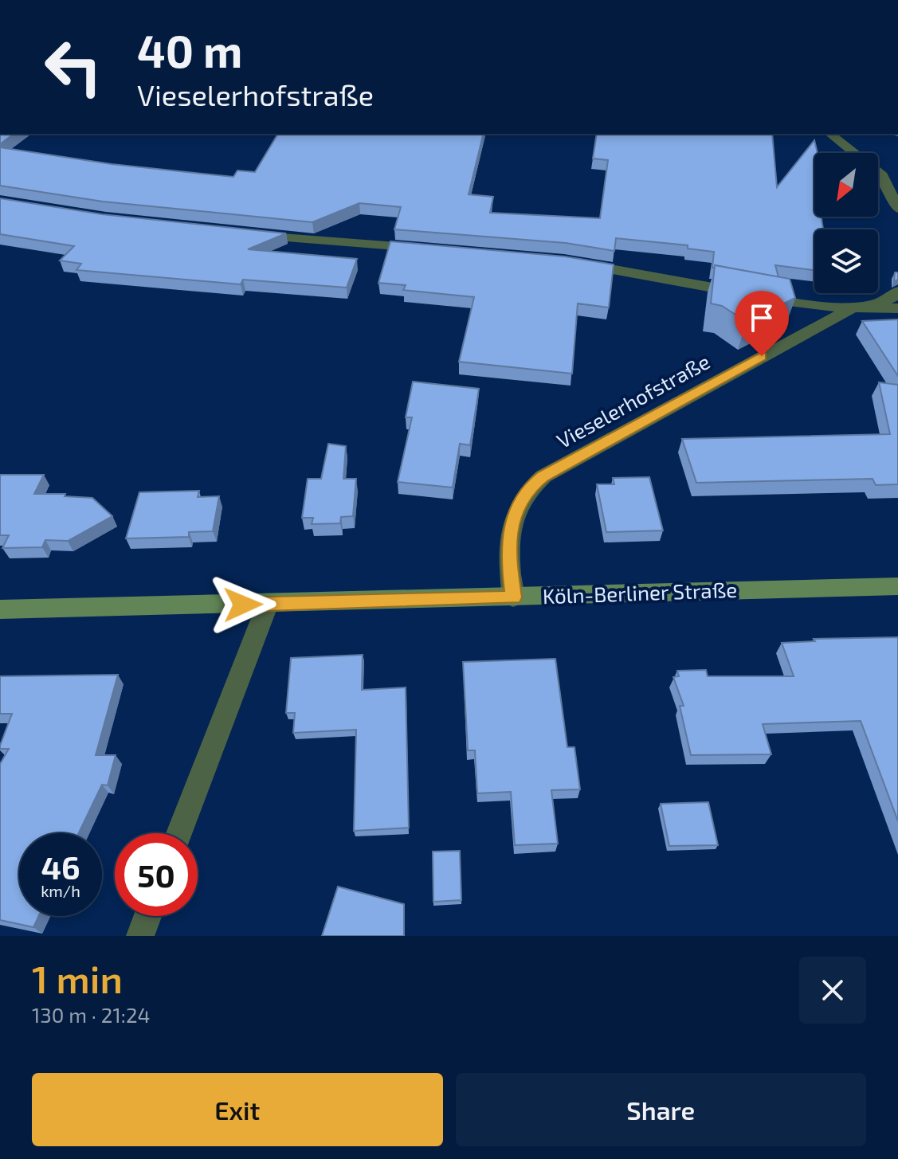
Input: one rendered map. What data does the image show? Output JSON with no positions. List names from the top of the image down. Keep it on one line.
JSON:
{"streets":{"main road":["Köln-Berliner Straße"],"street":["Vieselerhofstraße"]},"crossings":[["Vieselerhofstraße","Köln-Berliner Straße"]],"north":"bottom left","page":{"turn":["40 m","Vieselerhofstraße"],"speed":"46 km/h","limit":"50","heading":["1 min","130 m · 21:24"],"buttons":["Exit","Share"]}}
